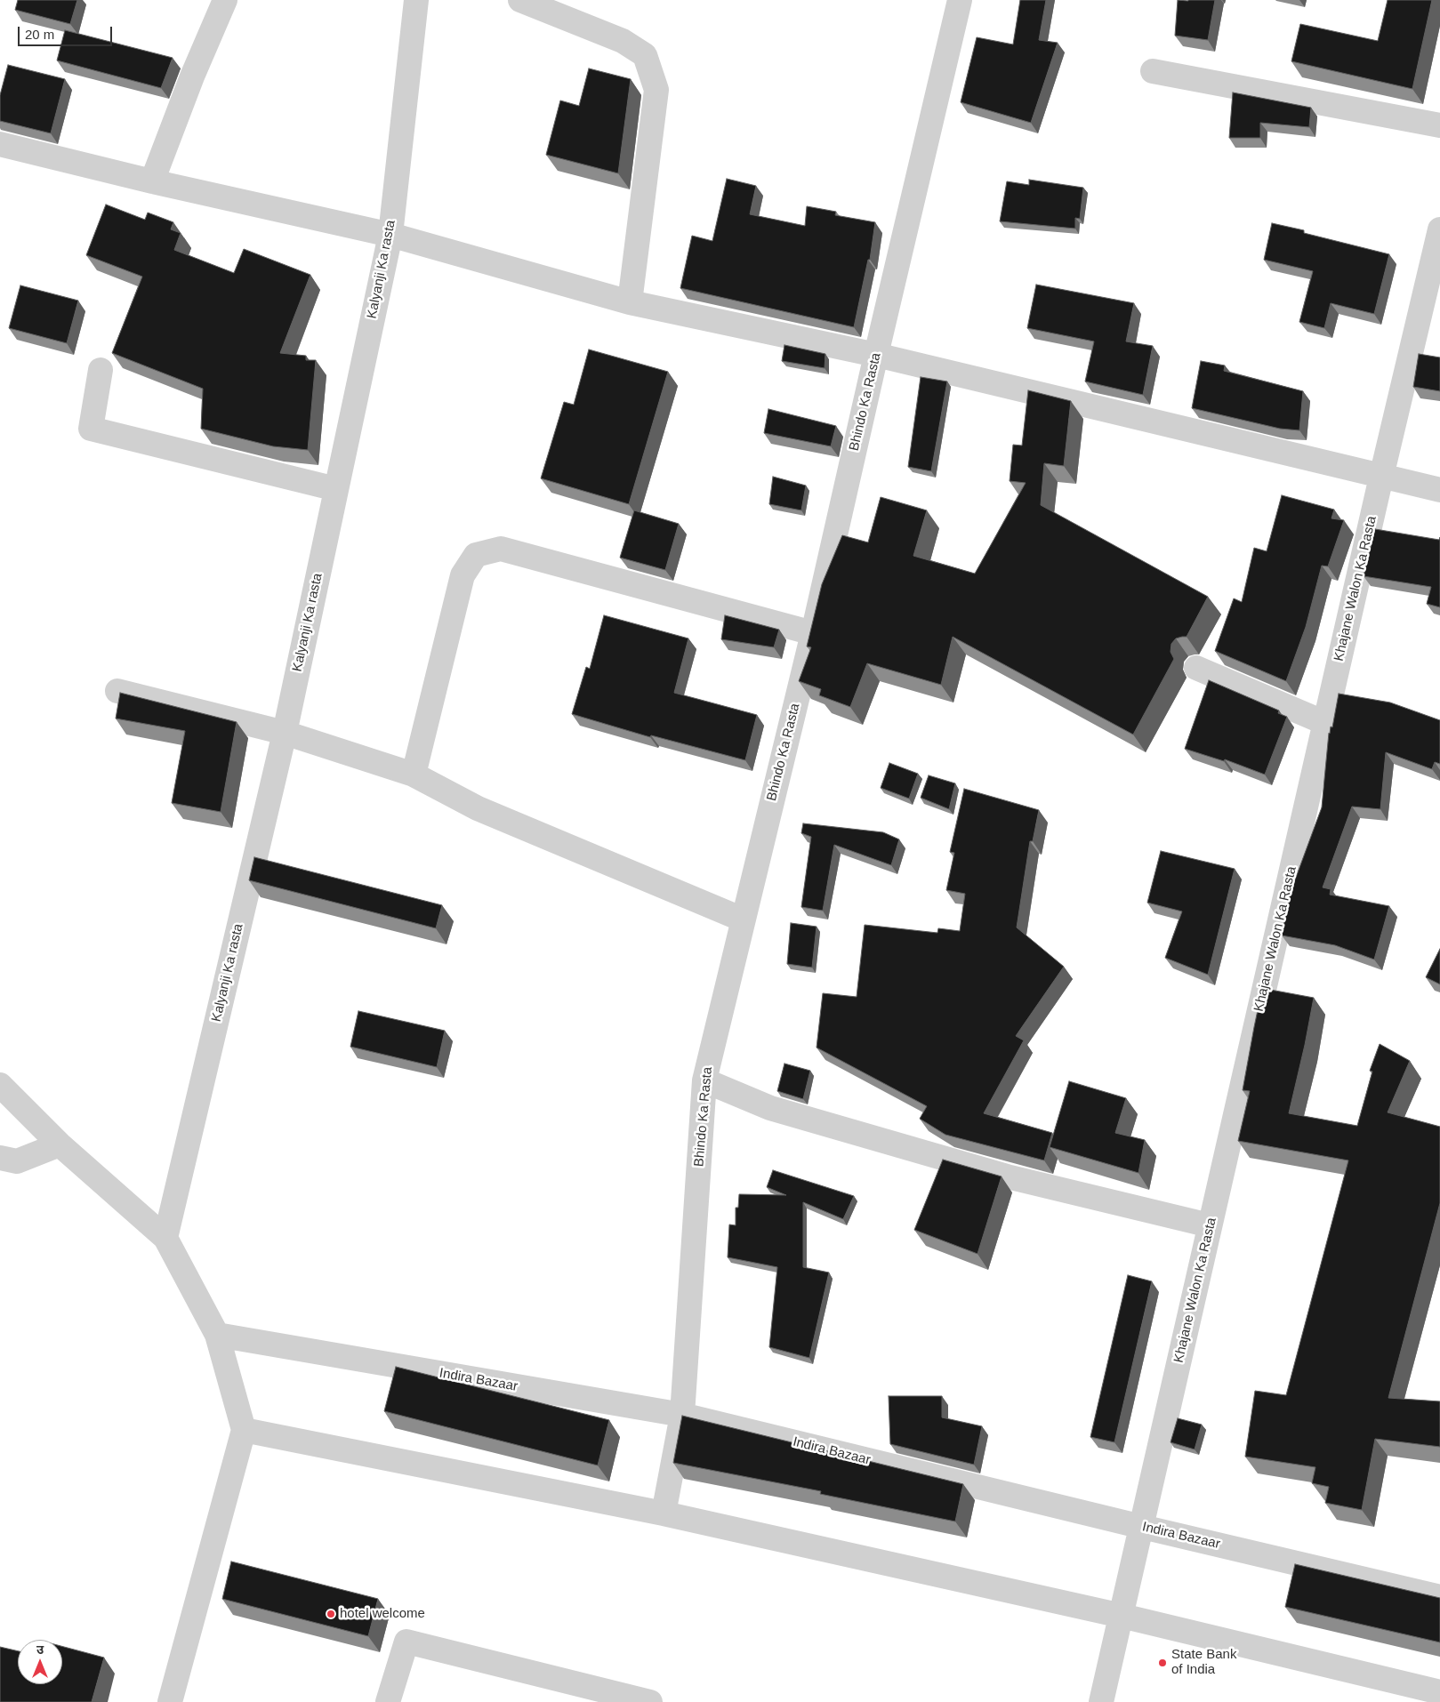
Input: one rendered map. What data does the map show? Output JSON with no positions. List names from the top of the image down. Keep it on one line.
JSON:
{"streets":{"street":["Kalyanji Ka rasta","Bhindo Ka Rasta","Khajane Walon Ka Rasta","Indira Bazaar"]},"crossings":[["Bhindo Ka Rasta","Indira Bazaar"],["Khajane Walon Ka Rasta","Indira Bazaar"]],"places":["hotel welcome","State Bank of India"],"scale_bar":"20 m","north":"top"}
